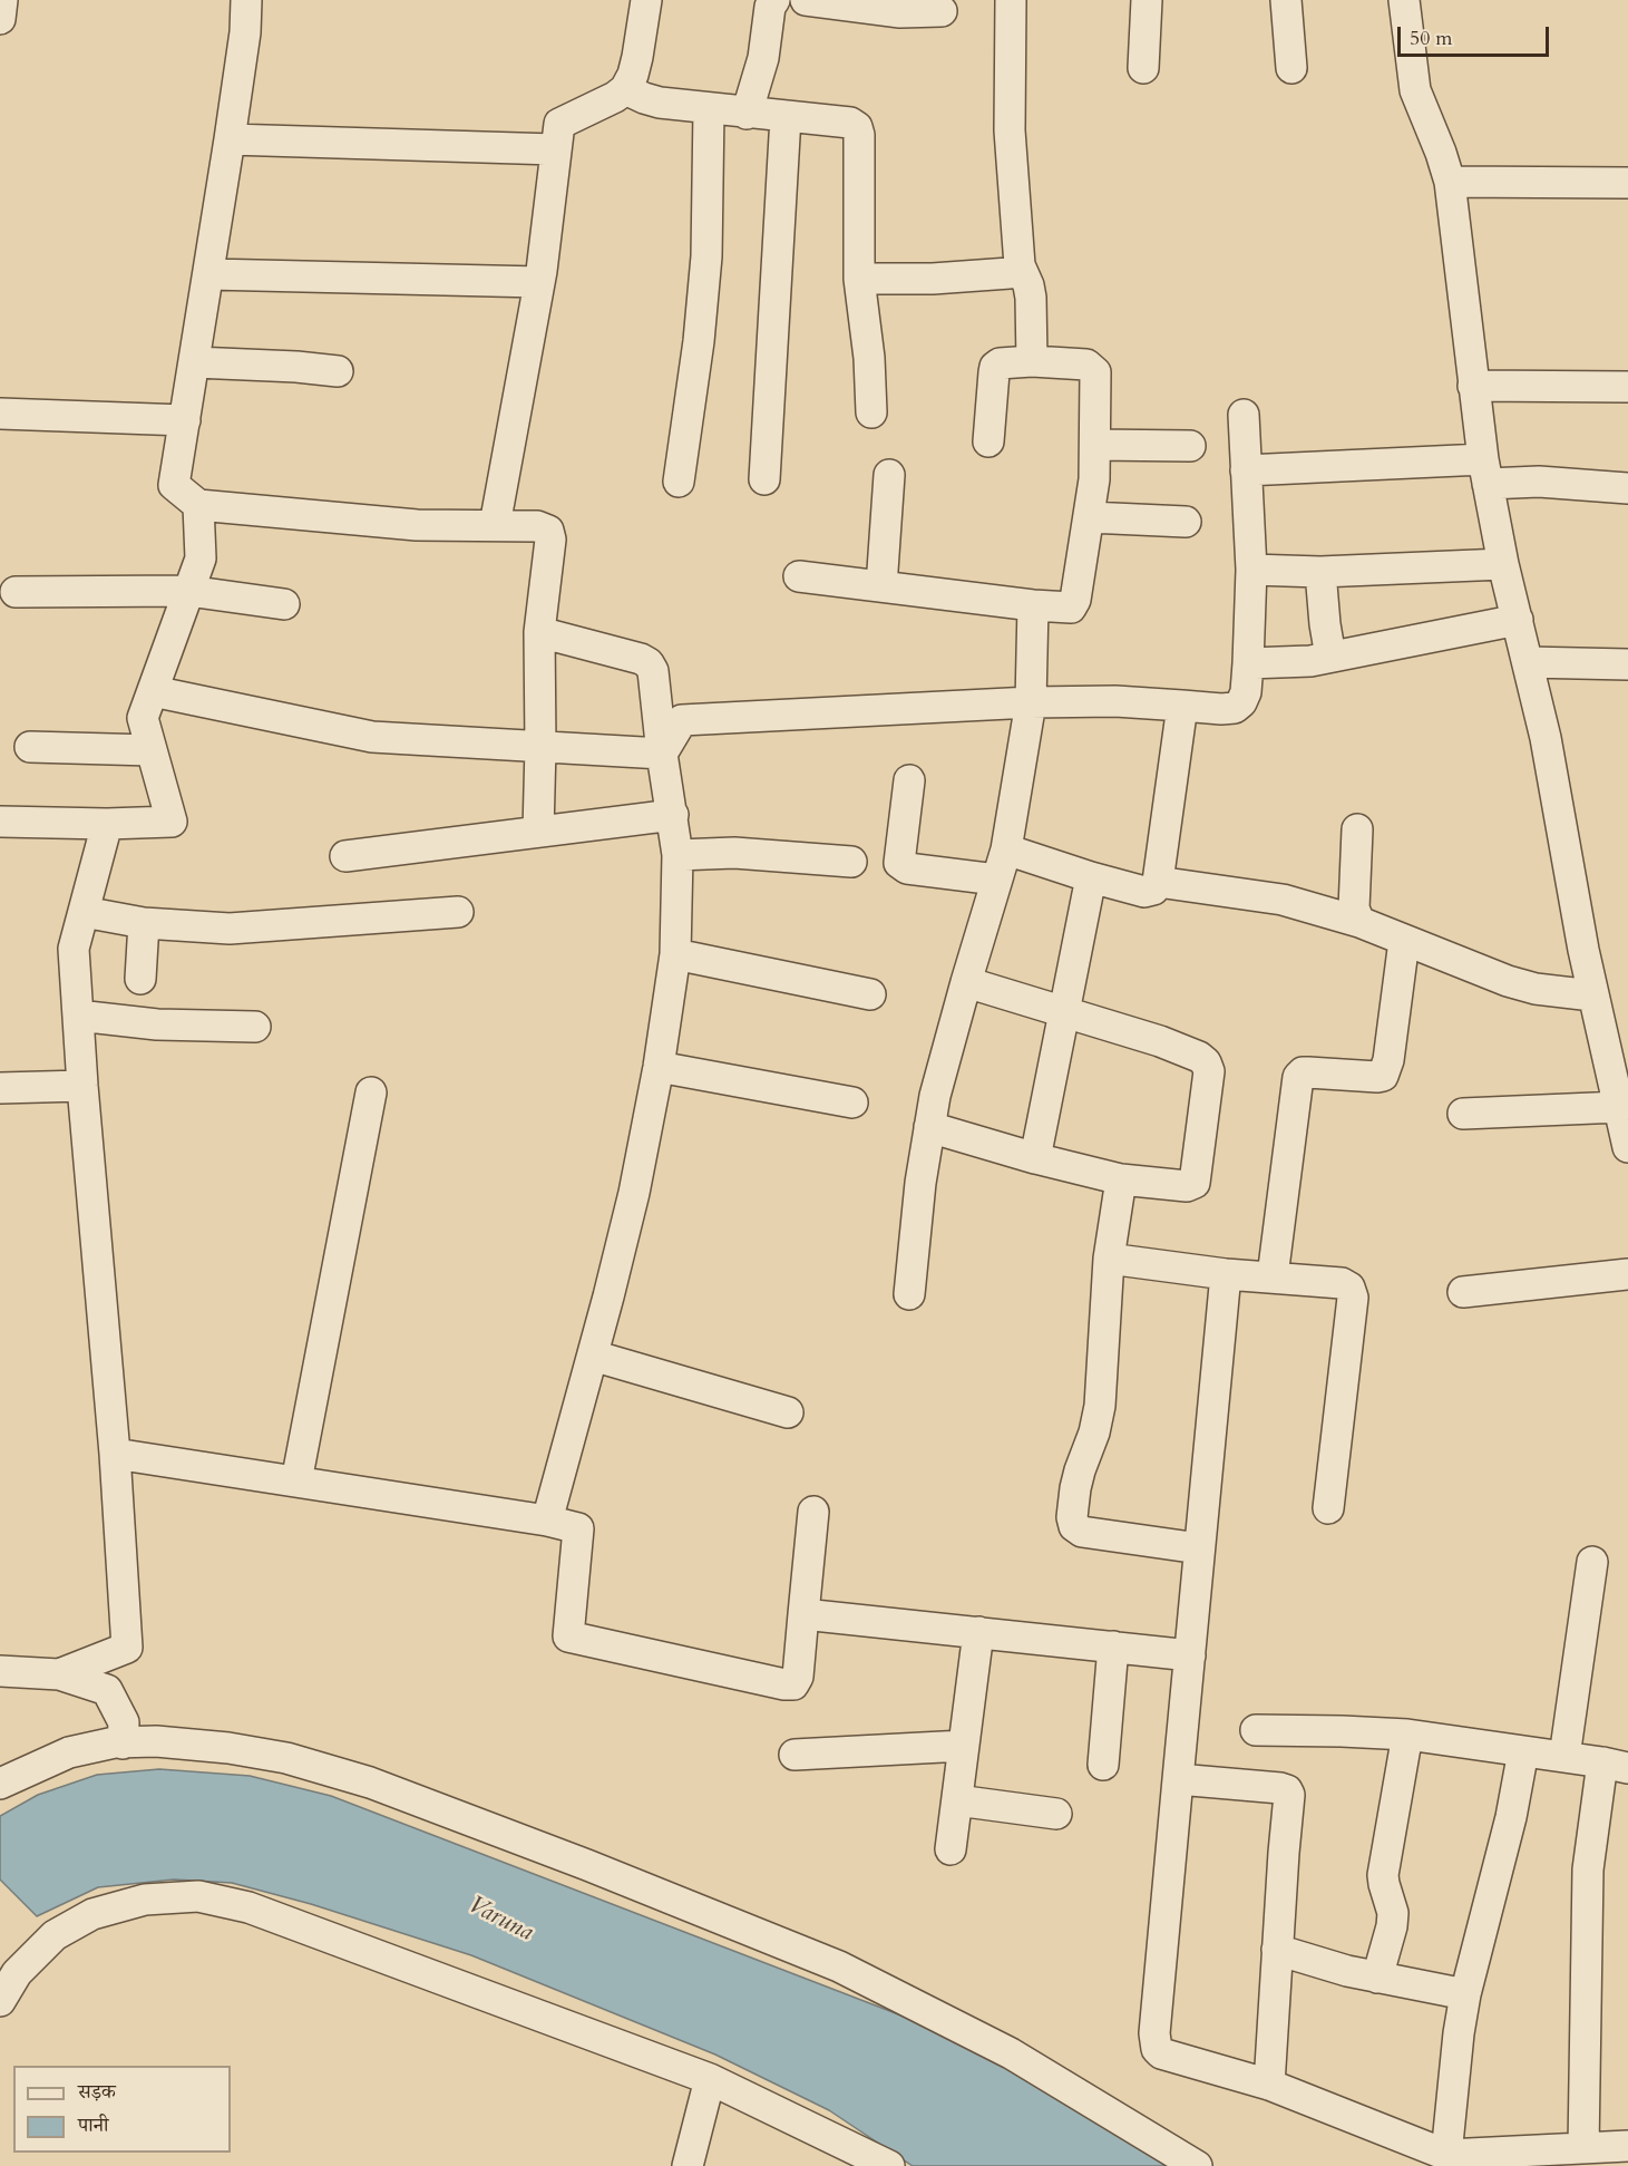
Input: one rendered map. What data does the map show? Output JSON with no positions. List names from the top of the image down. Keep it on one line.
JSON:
{"water":["Varuna"],"legend":["सड़क","पानी"],"scale_bar":"50 m"}
